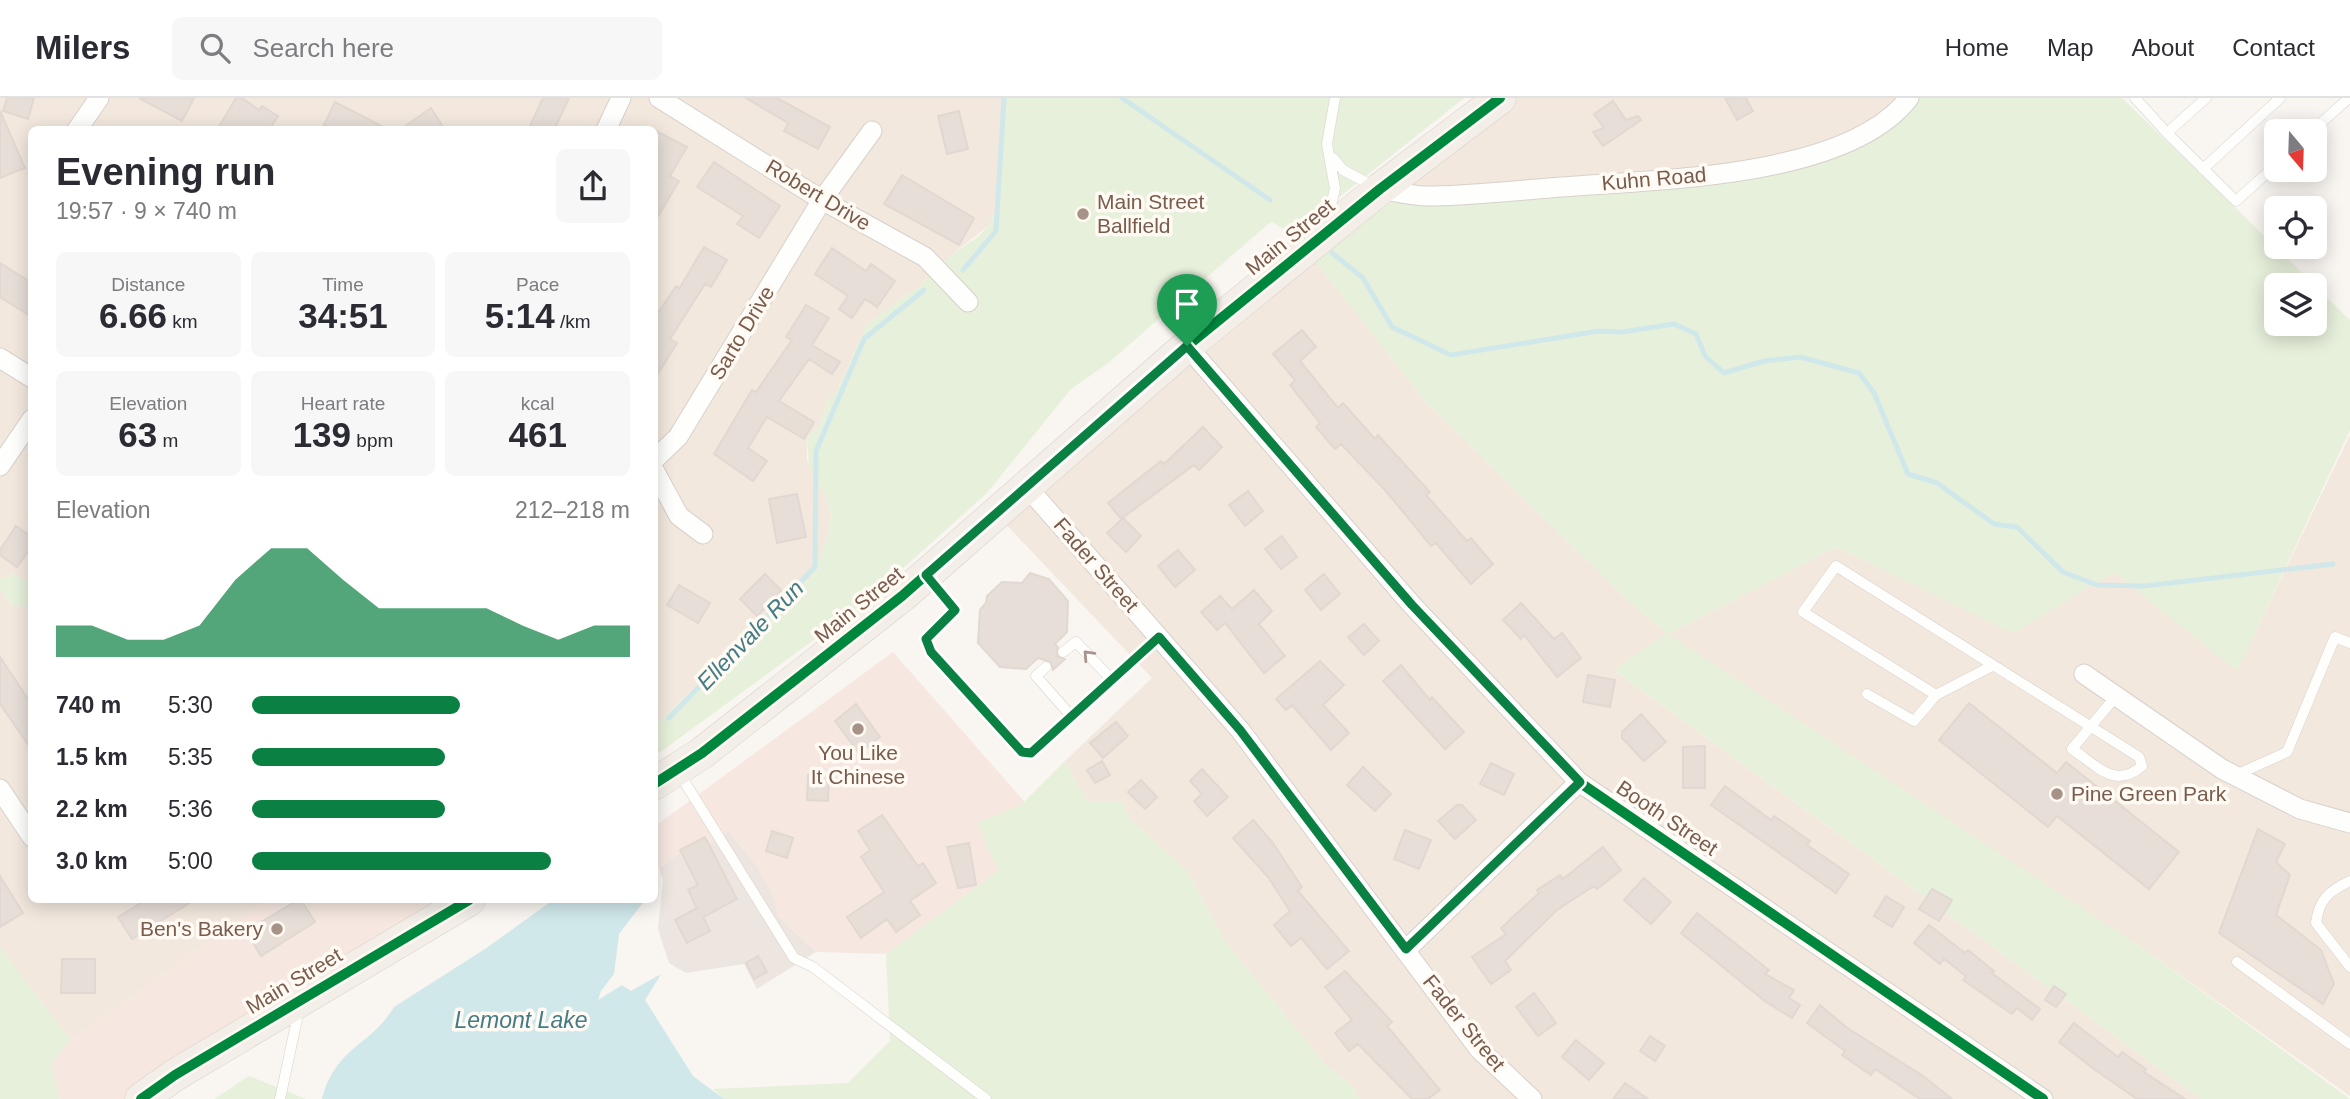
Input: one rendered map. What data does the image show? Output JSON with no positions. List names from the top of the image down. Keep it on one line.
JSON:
{"streets":{"main road":["Main Street"],"street":["Kuhn Road","Robert Drive","Sarto Drive","Fader Street","Booth Street"]},"crossings":[["Kuhn Road","Main Street"],["Robert Drive","Sarto Drive"],["Main Street","Fader Street"],["Main Street","Booth Street"]],"water":["Ellenvale Run","Lemont Lake"],"places":["Main Street Ballfield","You Like It Chinese","Pine Green Park","Ben's Bakery"],"north":"bottom","page":{"header":"Milers","search":"Search here","nav":["Home","Map","About","Contact"],"heading":["Evening run","19:57 · 9 × 740 m"],"stats":[["Distance","6.66 km"],["Time","34:51"],["Pace","5:14 /km"],["Elevation","63 m"],["Heart rate","139 bpm"],["kcal","461"]],"chart":["Elevation","212–218 m"],"list":[{"name":"740 m","note":"5:30"},{"name":"1.5 km","note":"5:35"},{"name":"2.2 km","note":"5:36"},{"name":"3.0 km","note":"5:00"}]}}
